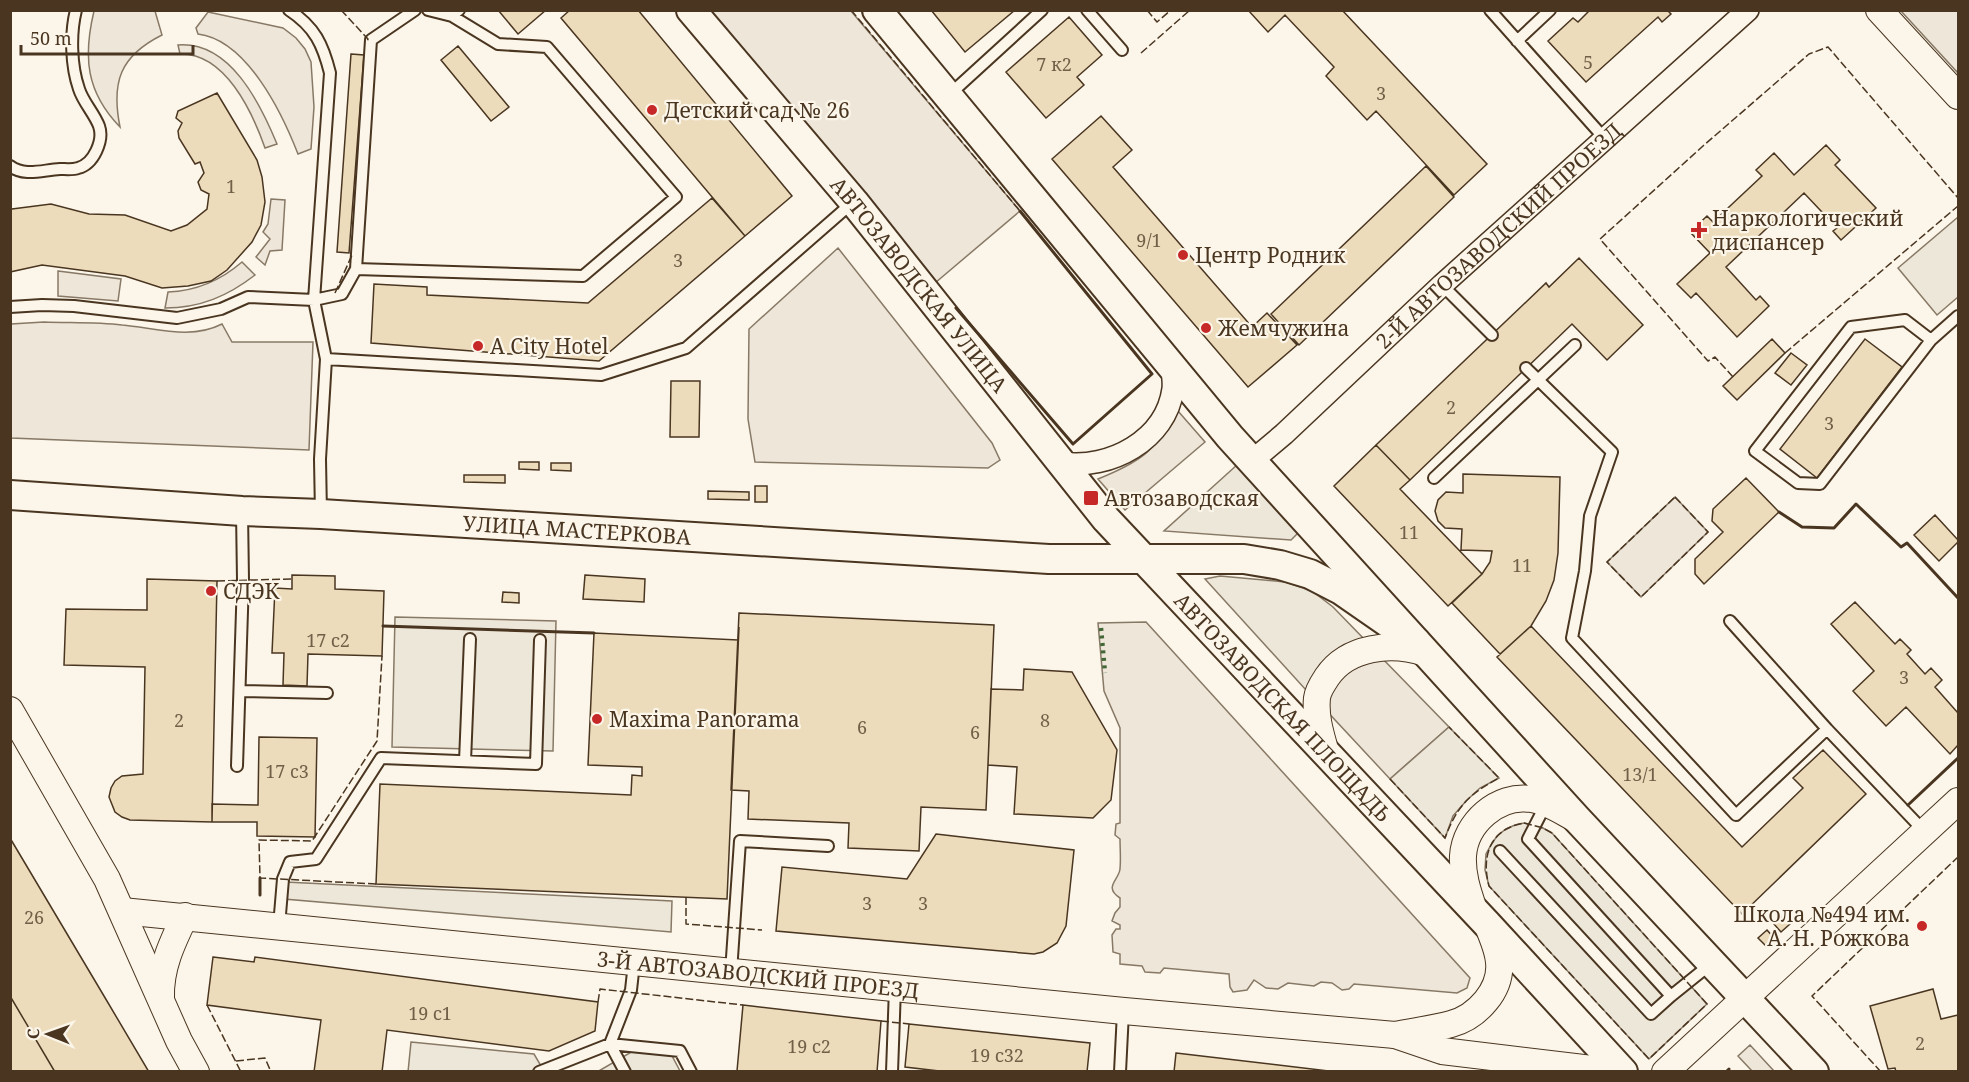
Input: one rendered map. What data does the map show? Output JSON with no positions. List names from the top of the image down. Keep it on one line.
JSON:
{"streets":{"main road":["АВТОЗАВОДСКАЯ УЛИЦА","УЛИЦА МАСТЕРКОВА","АВТОЗАВОДСКАЯ ПЛОЩАДЬ"],"street":["2-Й АВТОЗАВОДСКИЙ ПРОЕЗД","3-Й АВТОЗАВОДСКИЙ ПРОЕЗД"]},"crossings":[["2-Й АВТОЗАВОДСКИЙ ПРОЕЗД","АВТОЗАВОДСКАЯ ПЛОЩАДЬ"],["АВТОЗАВОДСКАЯ УЛИЦА","УЛИЦА МАСТЕРКОВА"],["АВТОЗАВОДСКАЯ УЛИЦА","АВТОЗАВОДСКАЯ ПЛОЩАДЬ"],["УЛИЦА МАСТЕРКОВА","АВТОЗАВОДСКАЯ ПЛОЩАДЬ"],["АВТОЗАВОДСКАЯ ПЛОЩАДЬ","3-Й АВТОЗАВОДСКИЙ ПРОЕЗД"]],"places":{"other":["Детский сад № 26","Центр Родник","Жемчужина","A City Hotel","СДЭК","Maxima Panorama","Школа №494 им. А. Н. Рожкова"],"health":["Наркологический диспансер"],"transit":["Автозаводская"]},"house_numbers":["5","7 к2","3","1","9/1","3","2","3","11","11","17 с2","3","2","8","6","6","17 c3","13/1","3","3","26","19 с1","2","19 с2","19 с32"],"scale_bar":"50 m","north":"left"}
